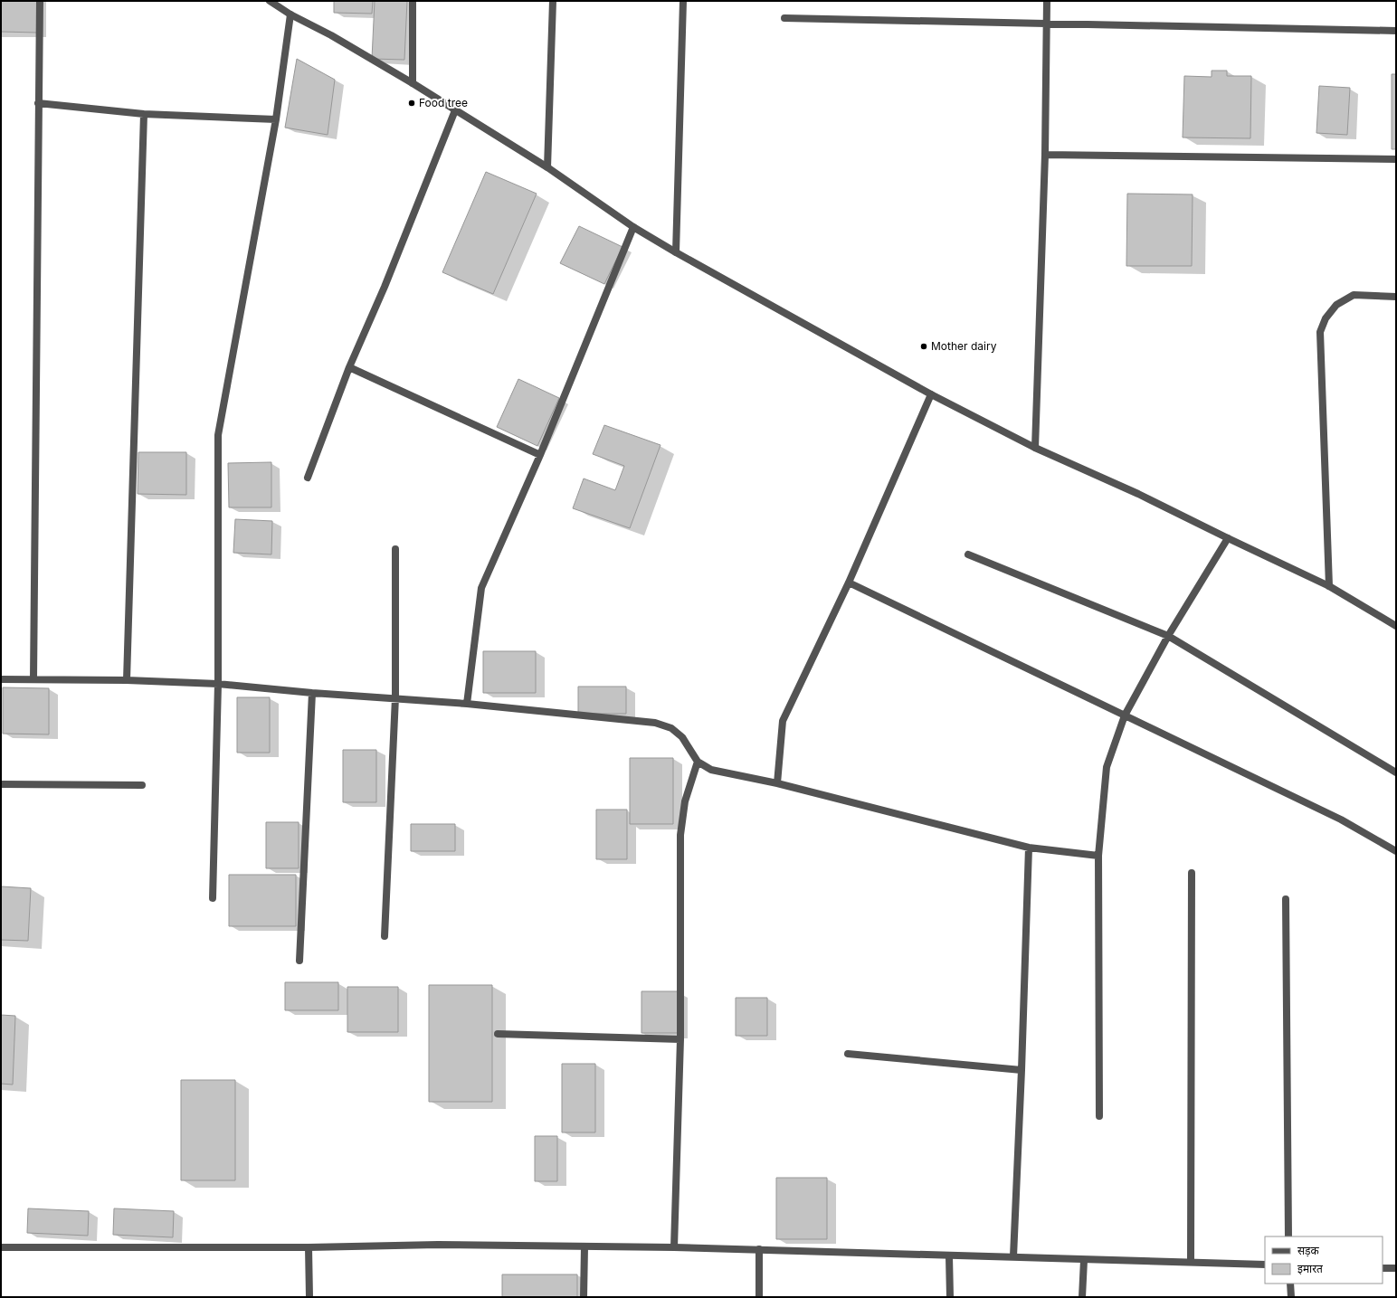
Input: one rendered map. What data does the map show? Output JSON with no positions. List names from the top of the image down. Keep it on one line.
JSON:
{"places":["Food tree","Mother dairy"],"legend":["सड़क","इमारत"]}
